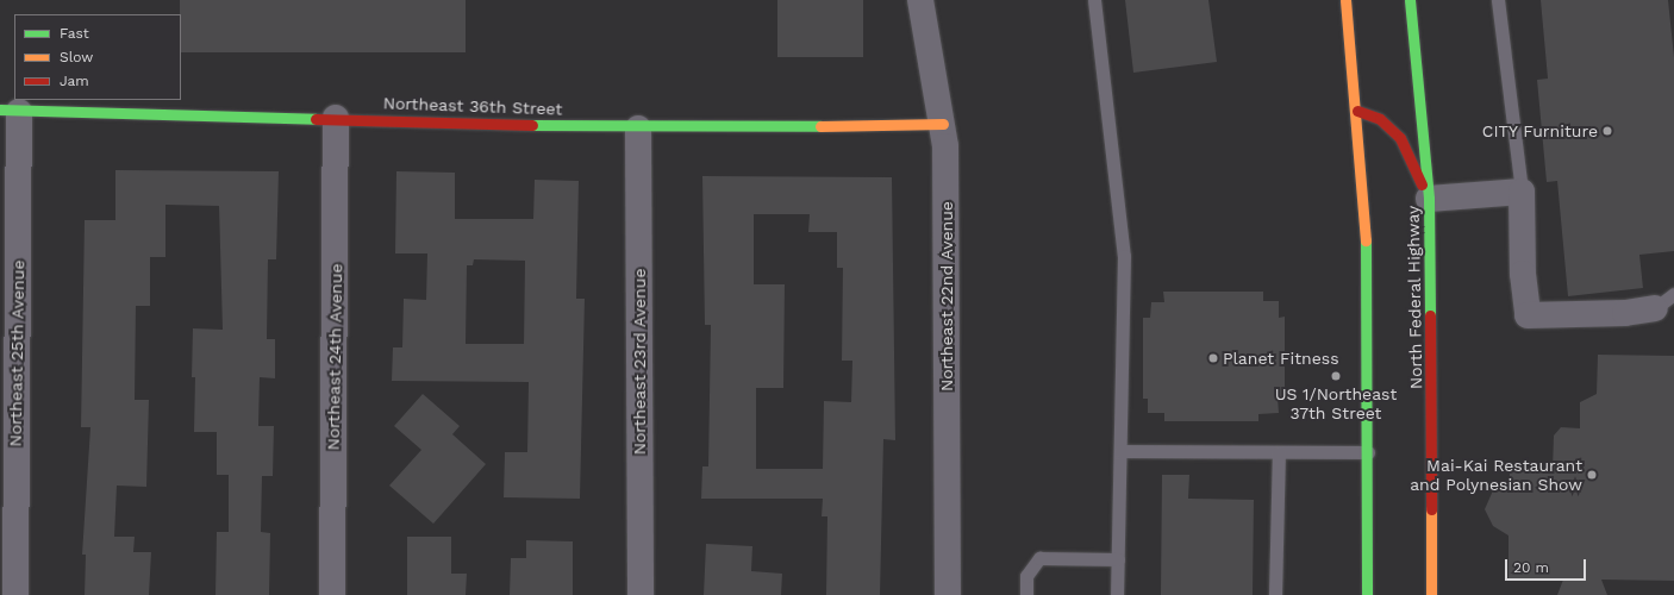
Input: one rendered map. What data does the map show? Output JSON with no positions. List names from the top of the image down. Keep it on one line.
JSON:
{"streets":{"main road":["Northeast 36th Street","North Federal Highway"],"street":["Northeast 22nd Avenue","Northeast 25th Avenue","Northeast 24th Avenue","Northeast 23rd Avenue"]},"crossings":[["Northeast 36th Street","Northeast 22nd Avenue"],["Northeast 36th Street","Northeast 25th Avenue"],["Northeast 36th Street","Northeast 24th Avenue"],["Northeast 36th Street","Northeast 23rd Avenue"]],"places":["CITY Furniture","Planet Fitness","US 1/Northeast 37th Street","Mai-Kai Restaurant and Polynesian Show"],"legend":["Fast","Slow","Jam"],"scale_bar":"20 m"}
